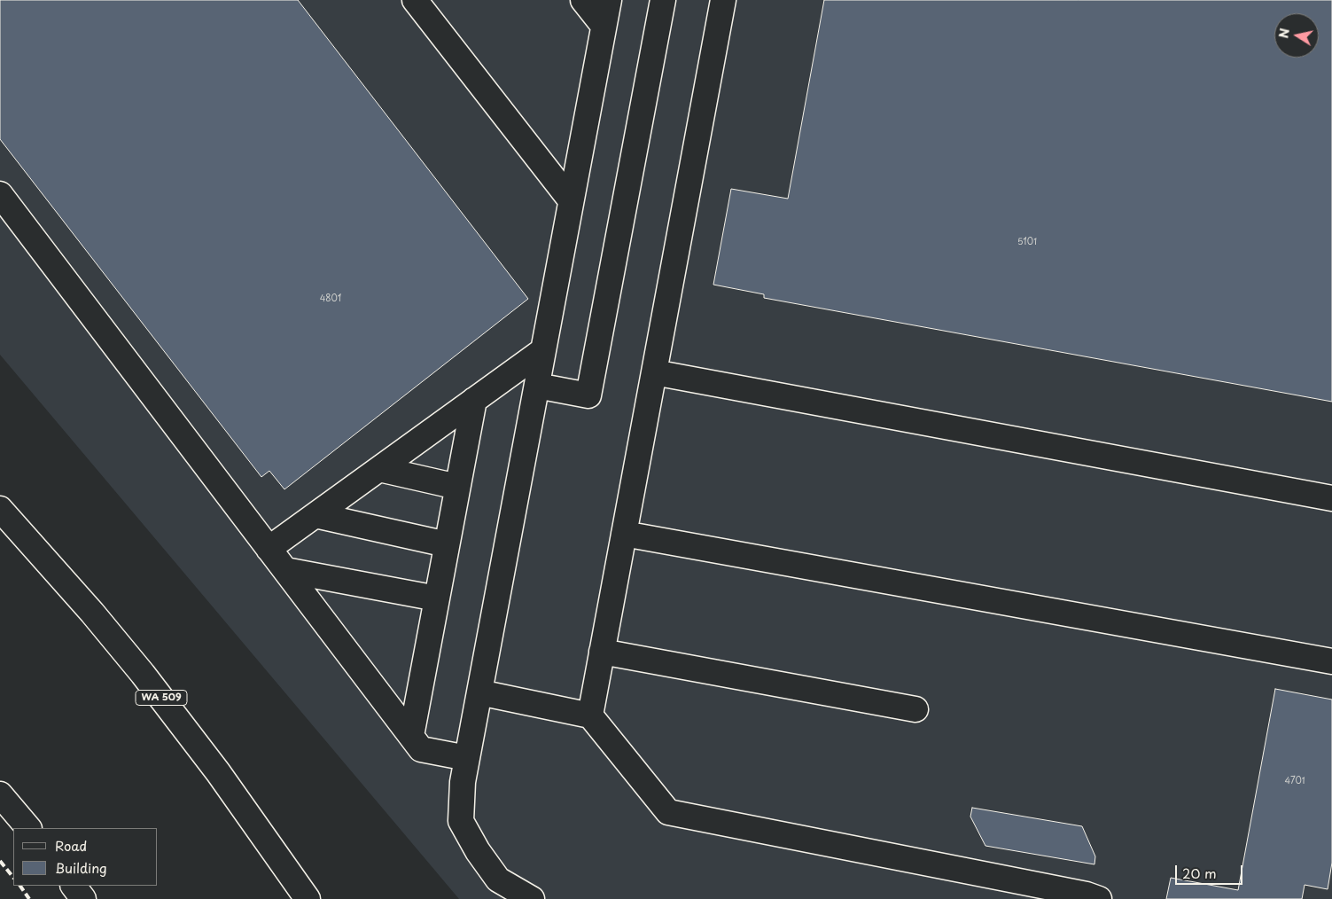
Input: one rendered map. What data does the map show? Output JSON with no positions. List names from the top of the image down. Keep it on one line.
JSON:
{"streets":{"main road":["WA 509"]},"house_numbers":["5101","4801","4701"],"legend":["Road","Building"],"scale_bar":"20 m","north":"left"}
